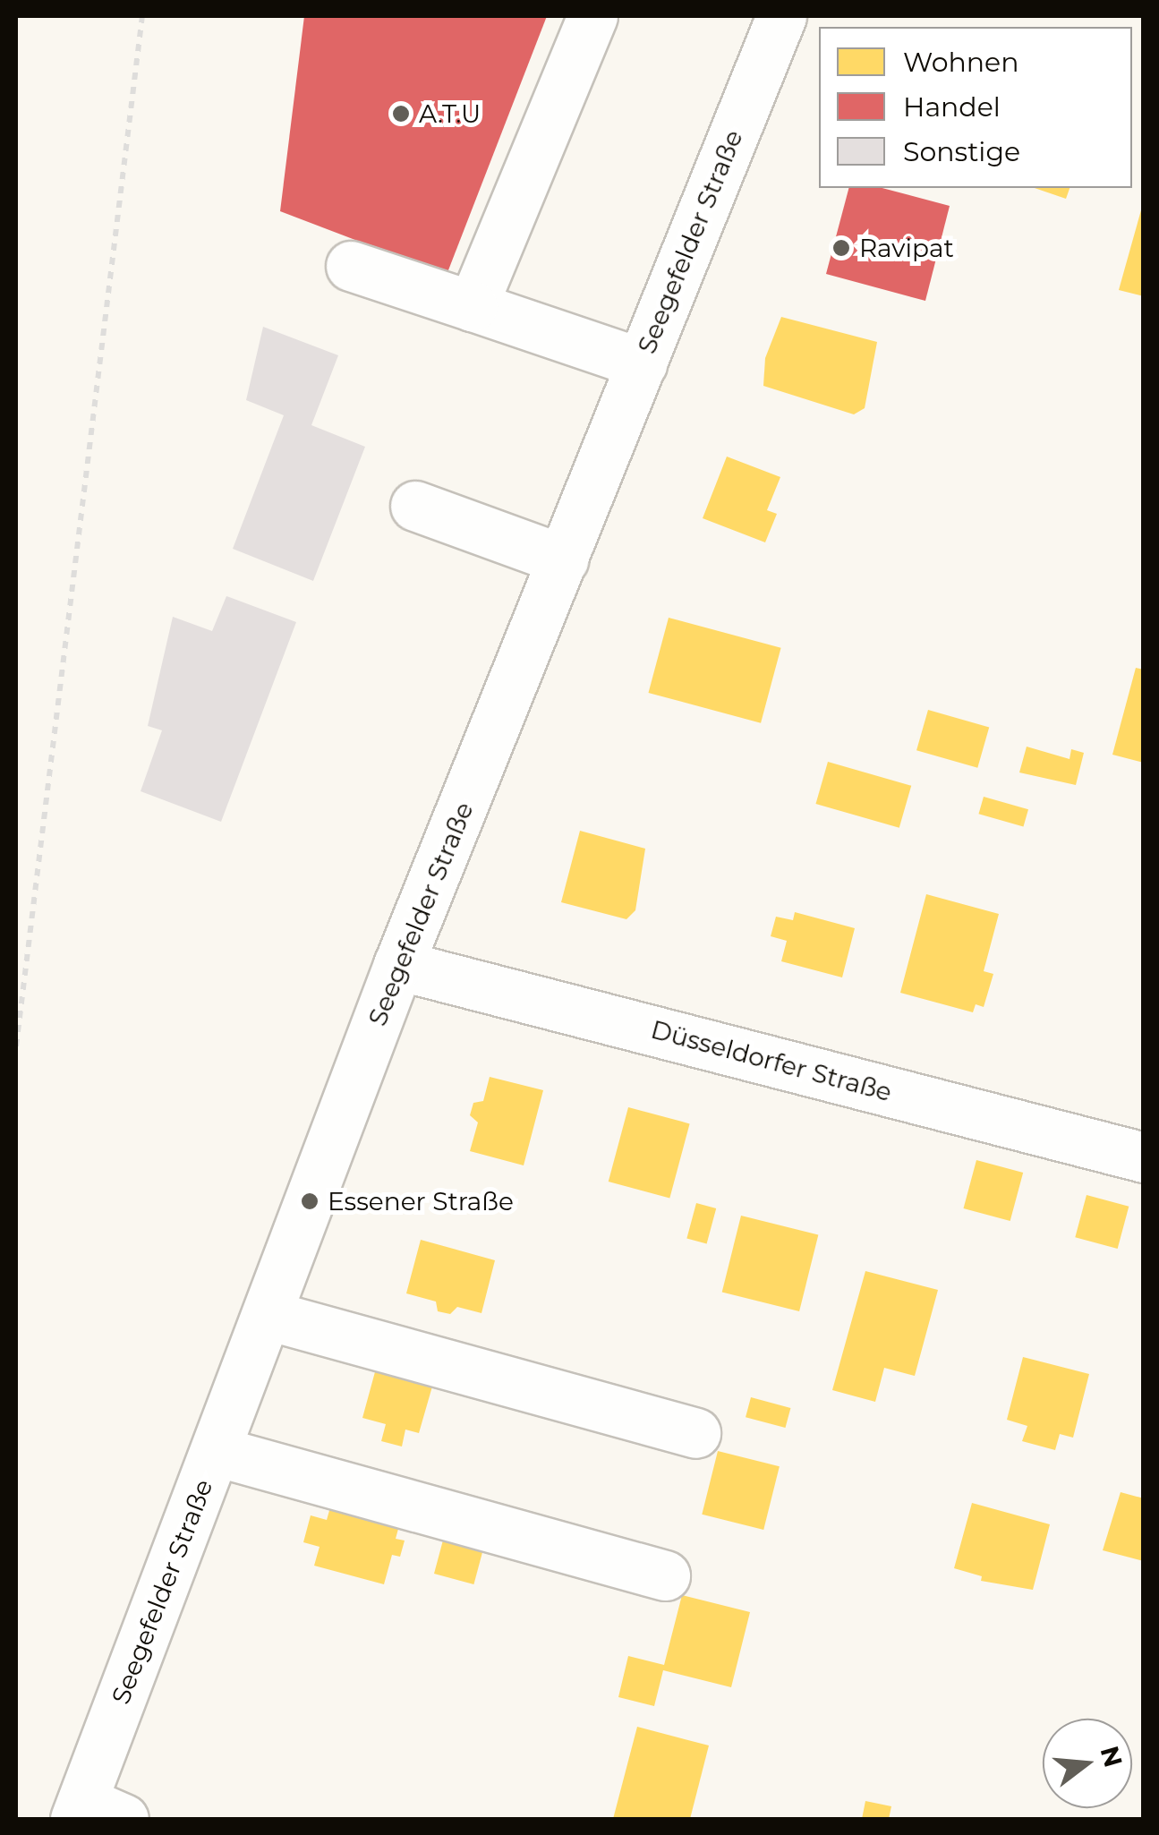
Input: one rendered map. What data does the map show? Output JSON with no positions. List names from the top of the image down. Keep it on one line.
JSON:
{"streets":{"street":["Seegefelder Straße","Düsseldorfer Straße"]},"crossings":[["Seegefelder Straße","Düsseldorfer Straße"]],"places":["A.T.U","Ravipat","Essener Straße"],"legend":["Wohnen","Handel","Sonstige"],"north":"right"}
